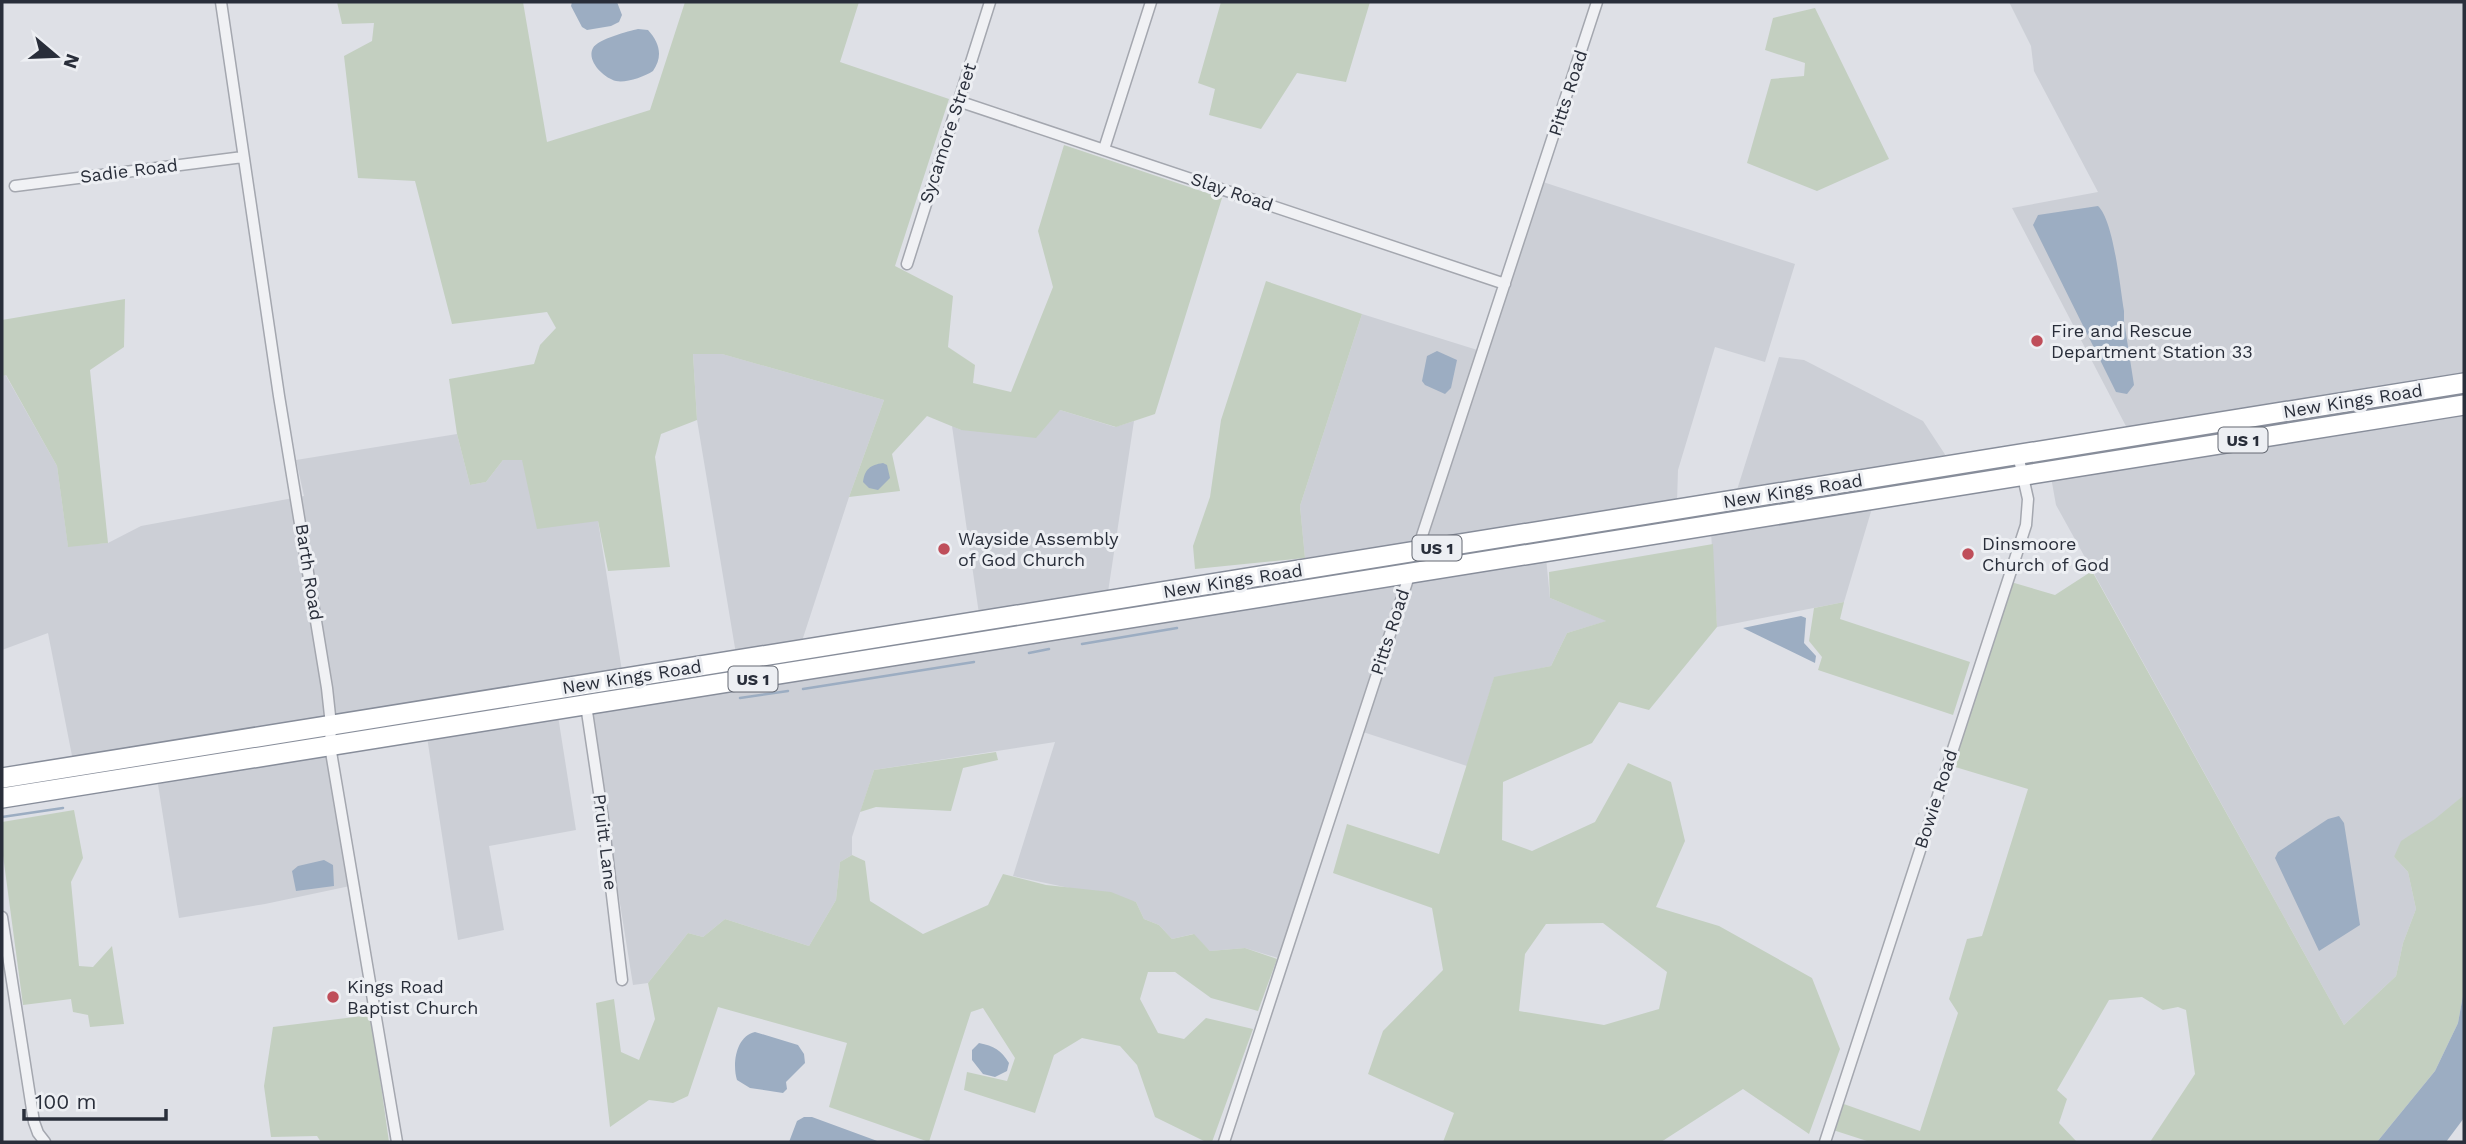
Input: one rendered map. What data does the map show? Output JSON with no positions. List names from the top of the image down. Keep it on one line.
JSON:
{"streets":{"highway":["New Kings Road","US 1"],"street":["Pitts Road","Sycamore Street","Sadie Road","Slay Road","Barth Road","Bowie Road","Pruitt Lane"]},"crossings":[["Pitts Road","Slay Road"],["Pitts Road","New Kings Road"],["Sycamore Street","Slay Road"],["Sadie Road","Barth Road"],["New Kings Road","Barth Road"],["New Kings Road","Bowie Road"],["New Kings Road","Pruitt Lane"]],"places":["Fire and Rescue Department Station 33","Wayside Assembly of God Church","Dinsmoore Church of God","Kings Road Baptist Church"],"scale_bar":"100 m","north":"right"}
